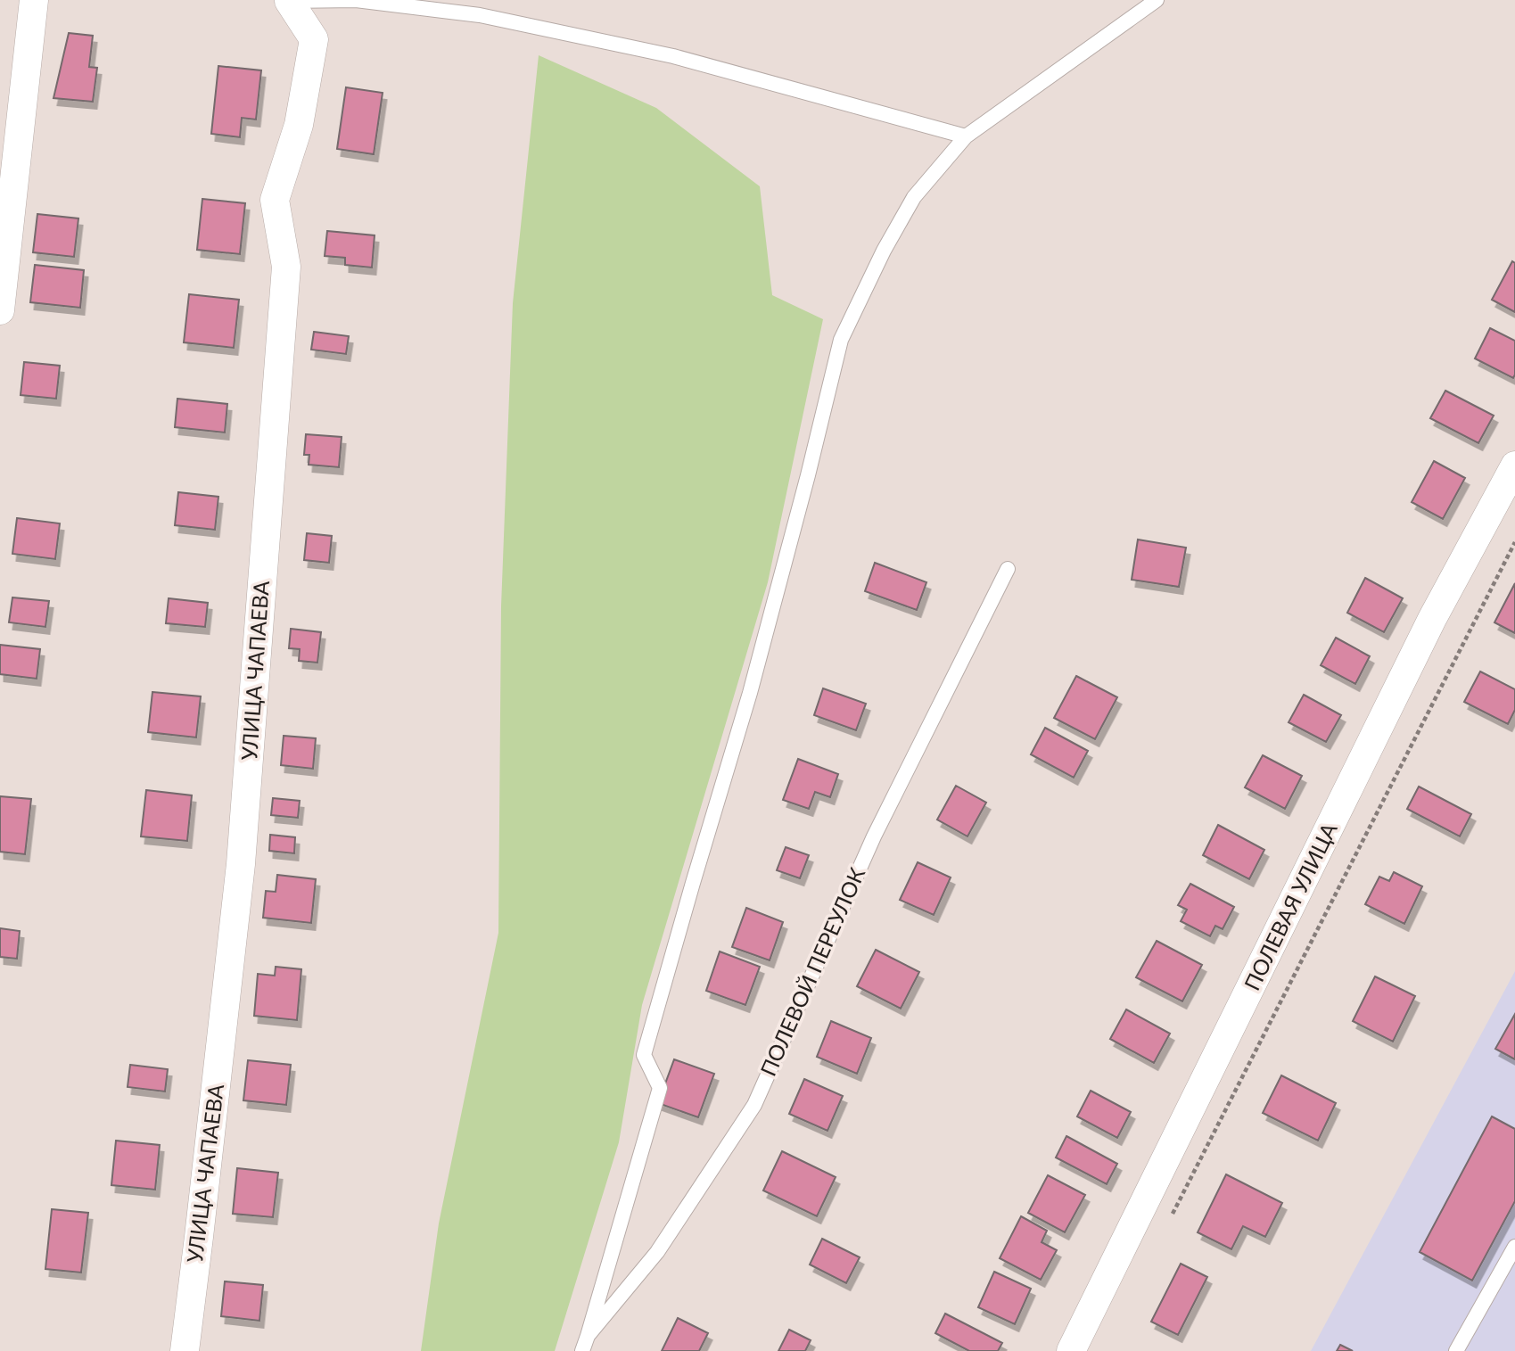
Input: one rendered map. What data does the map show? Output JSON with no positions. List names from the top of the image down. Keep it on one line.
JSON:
{"streets":{"street":["УЛИЦА ЧАПАЕВА","ПОЛЕВАЯ УЛИЦА"],"lane":["ПОЛЕВОЙ ПЕРЕУЛОК"]}}
